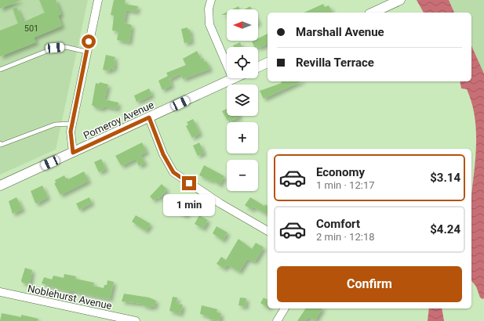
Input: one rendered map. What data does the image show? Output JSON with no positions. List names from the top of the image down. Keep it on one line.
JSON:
{"streets":{"street":["Pomeroy Avenue","Noblehurst Avenue"]},"house_numbers":["501"],"north":"left","page":{"map_buttons":["+","−"],"banner":["Marshall Avenue","Revilla Terrace"],"list":[{"name":"Economy","note":"1 min · 12:17","value":"$3.14"},{"name":"Comfort","note":"2 min · 12:18","value":"$4.24"}],"bubble":"1 min","buttons":"Confirm"}}
